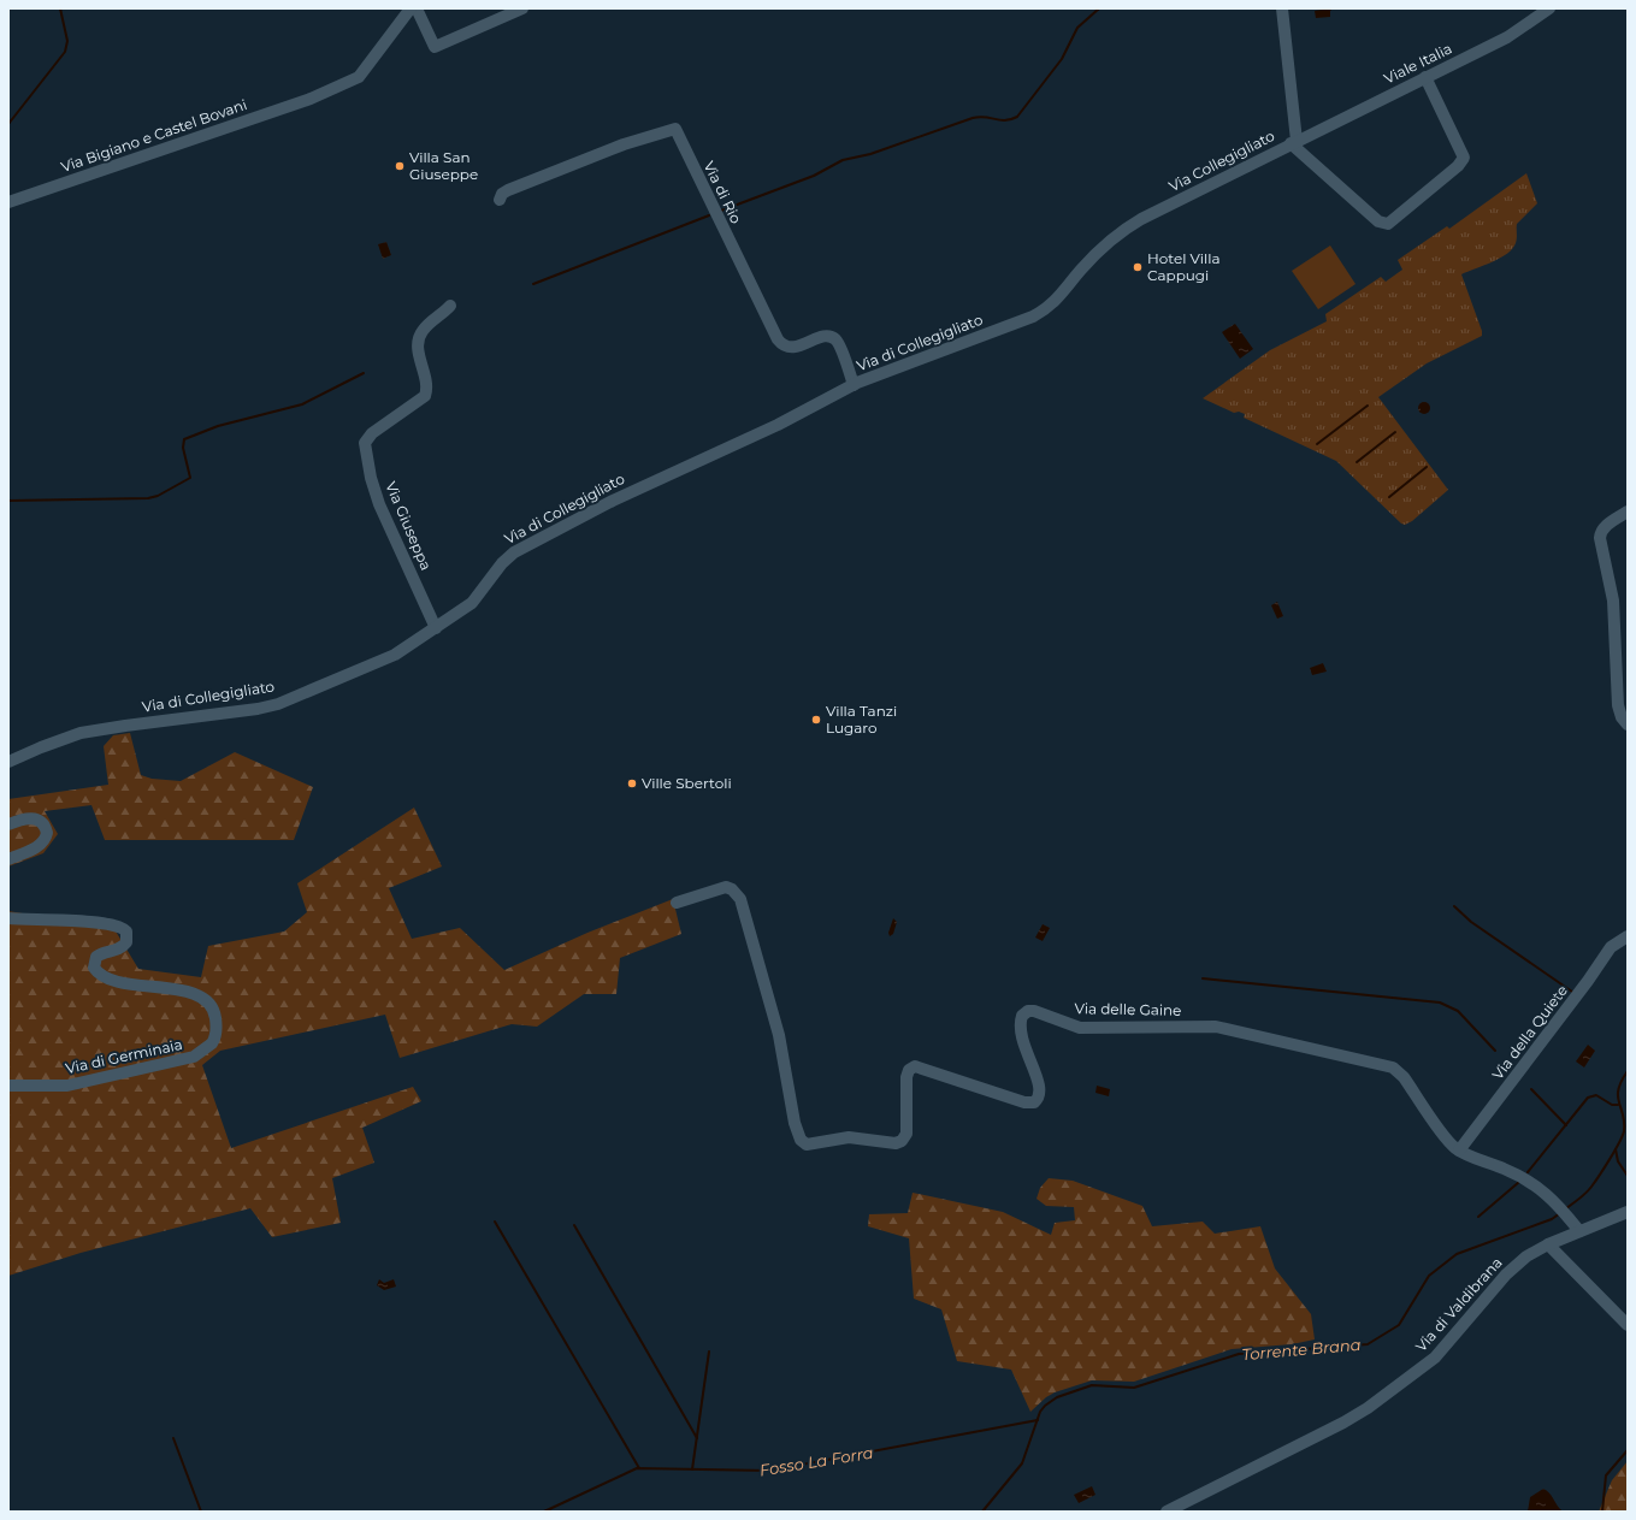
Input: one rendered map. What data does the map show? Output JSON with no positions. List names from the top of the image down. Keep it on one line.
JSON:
{"streets":{"street":["Viale Italia","Via Bigiano e Castel Bovani","Via Collegigliato","Via di Rio","Via di Collegigliato","Via Giuseppa","Via delle Gaine","Via della Quiete","Via di Germinaia","Via di Valdibrana"]},"crossings":[["Viale Italia","Via Collegigliato"],["Via Collegigliato","Via di Collegigliato"],["Via di Rio","Via di Collegigliato"],["Via di Collegigliato","Via Giuseppa"],["Via delle Gaine","Via della Quiete"],["Via delle Gaine","Via di Valdibrana"]],"water":["Torrente Brana","Fosso La Forra"],"places":["Villa San Giuseppe","Hotel Villa Cappugi","Villa Tanzi Lugaro","Ville Sbertoli"]}
